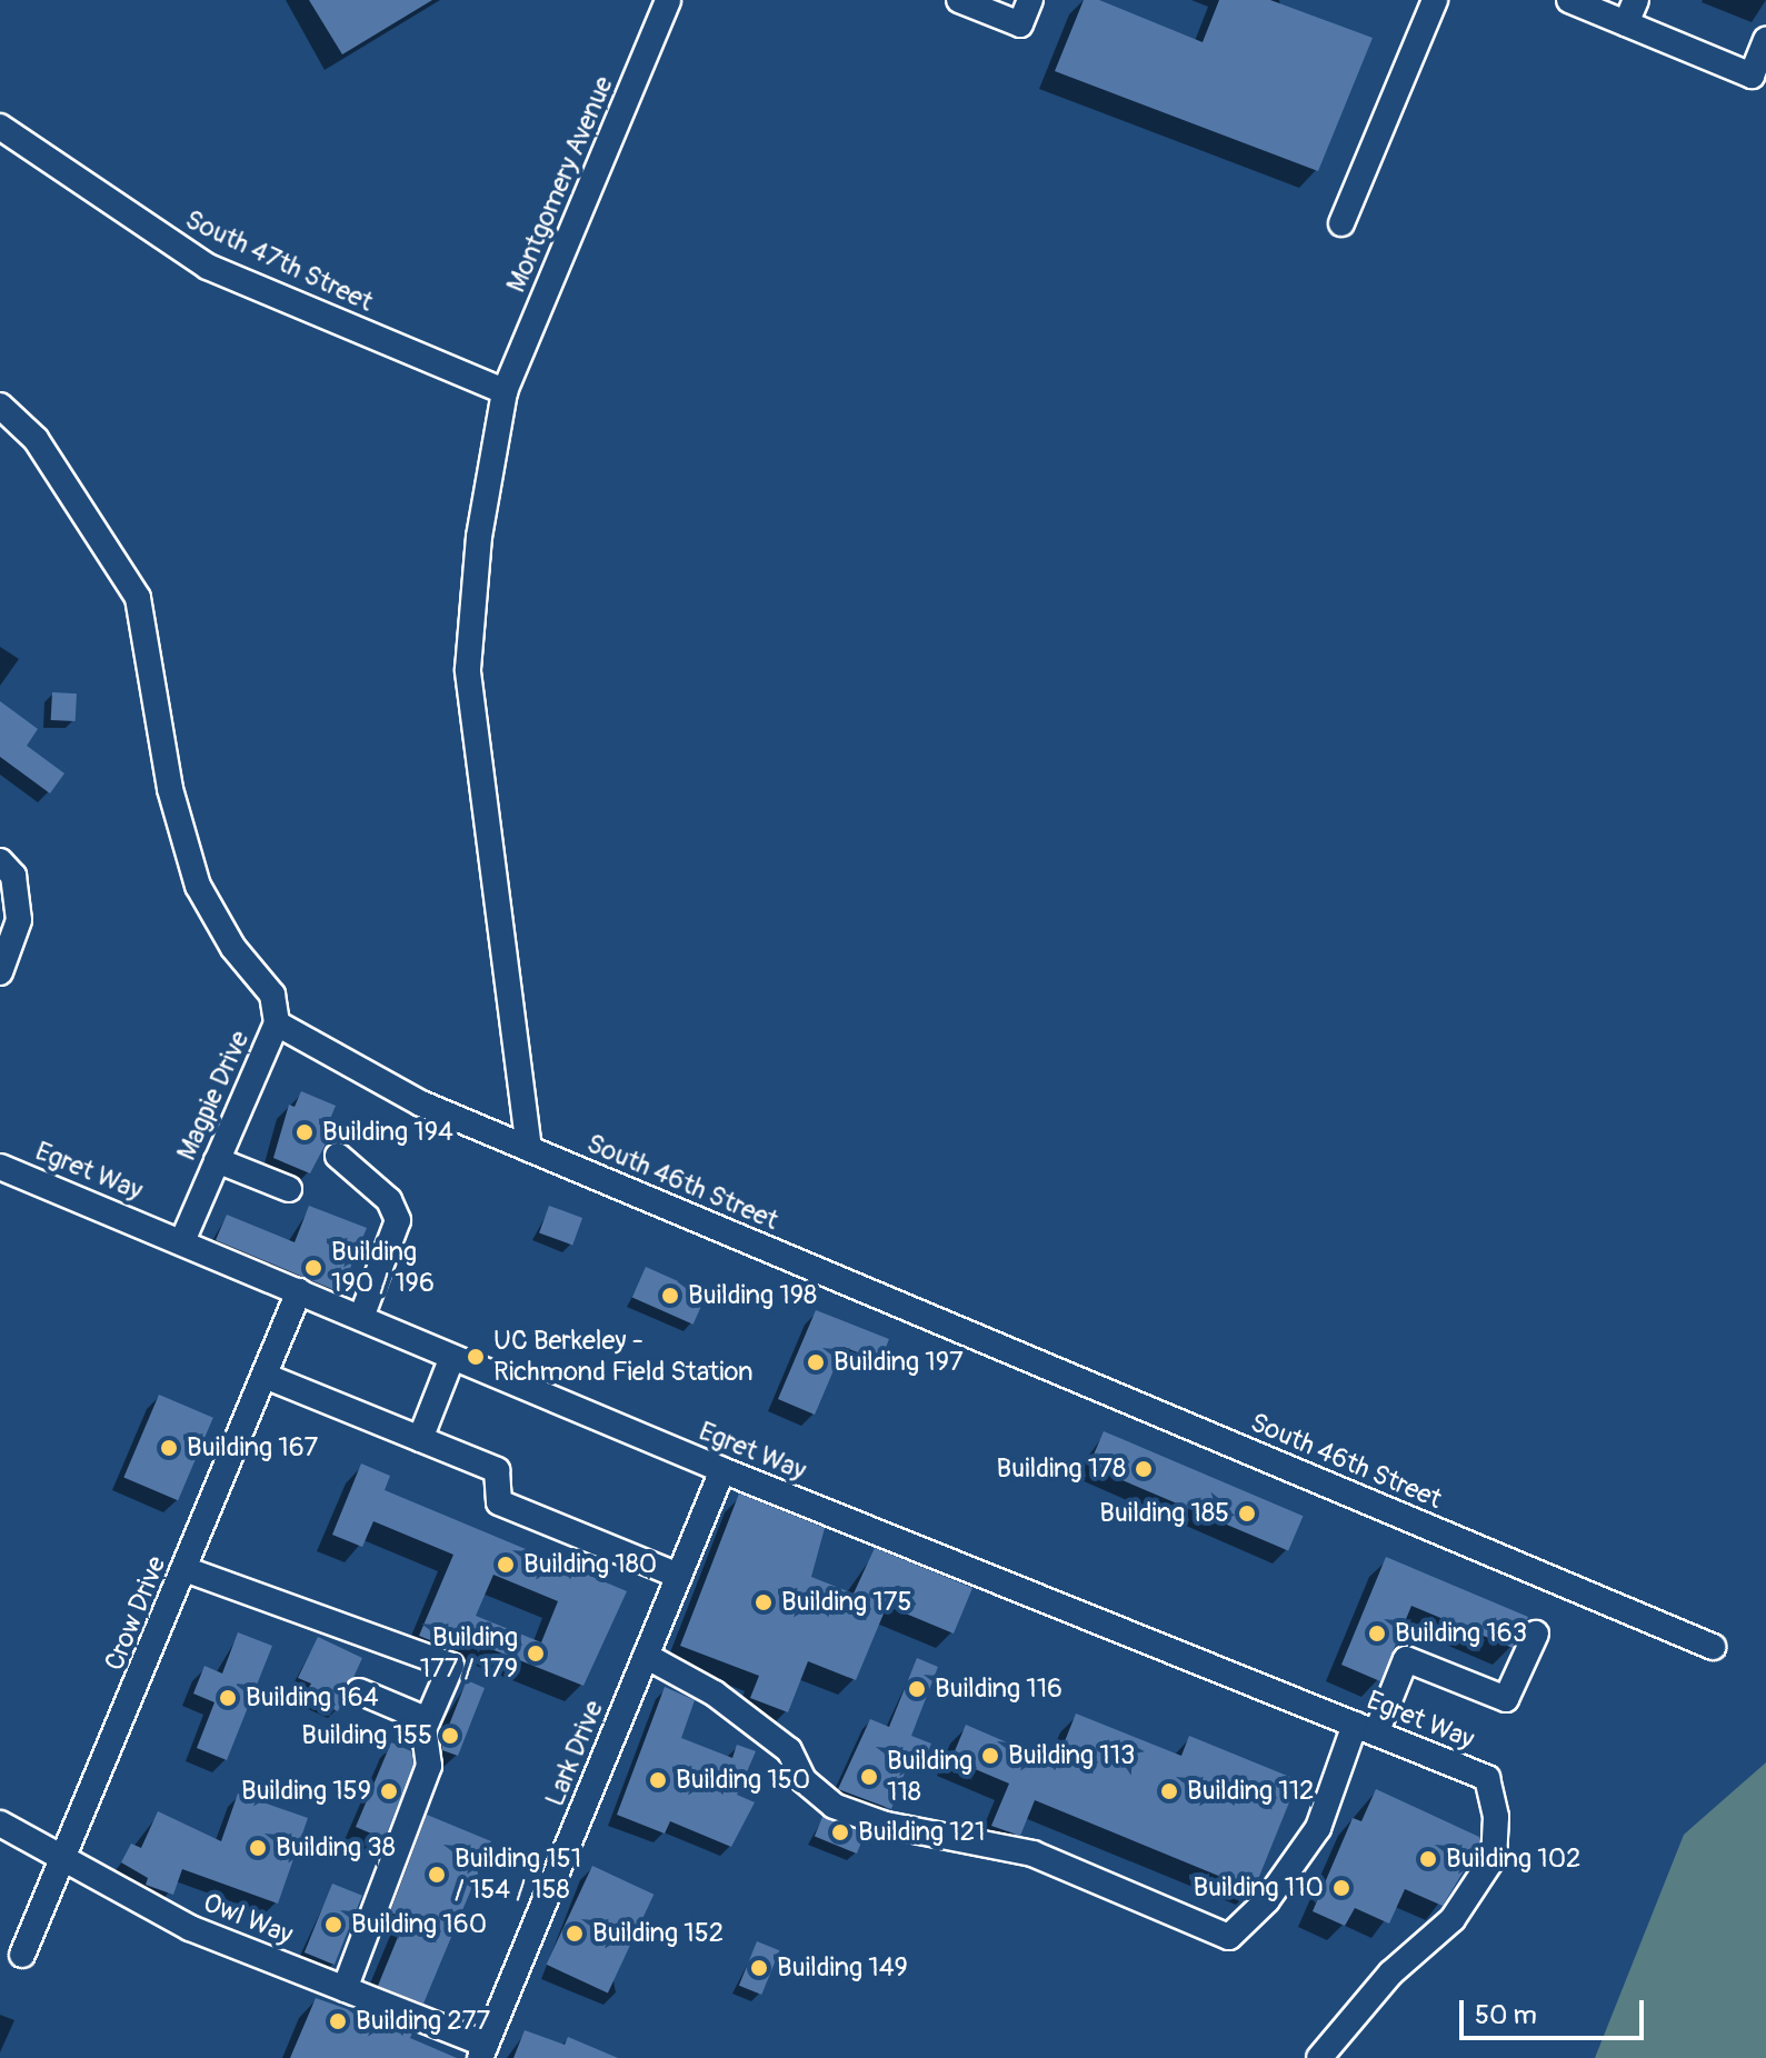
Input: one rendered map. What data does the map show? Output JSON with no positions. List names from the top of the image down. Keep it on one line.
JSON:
{"streets":{"street":["Montgomery Avenue","South 47th Street","Magpie Drive","Egret Way","South 46th Street","Crow Drive","Lark Drive","Owl Way"]},"crossings":[["Montgomery Avenue","South 47th Street"],["Montgomery Avenue","South 46th Street"],["Magpie Drive","Egret Way"],["Magpie Drive","South 46th Street"],["Egret Way","Crow Drive"],["Egret Way","Lark Drive"],["Crow Drive","Owl Way"],["Lark Drive","Owl Way"]],"places":["Building 194","Building 190 / 196","Building 198","UC Berkeley - Richmond Field Station","Building 197","Building 167","Building 178","Building 185","Building 180","Building 175","Building 163","Building 177 / 179","Building 116","Building 164","Building 155","Building 113","Building 118","Building 150","Building 159","Building 112","Building 121","Building 38","Building 102","Building 151 / 154 / 158","Building 110","Building 160","Building 152","Building 149","Building 277"],"scale_bar":"50 m"}
